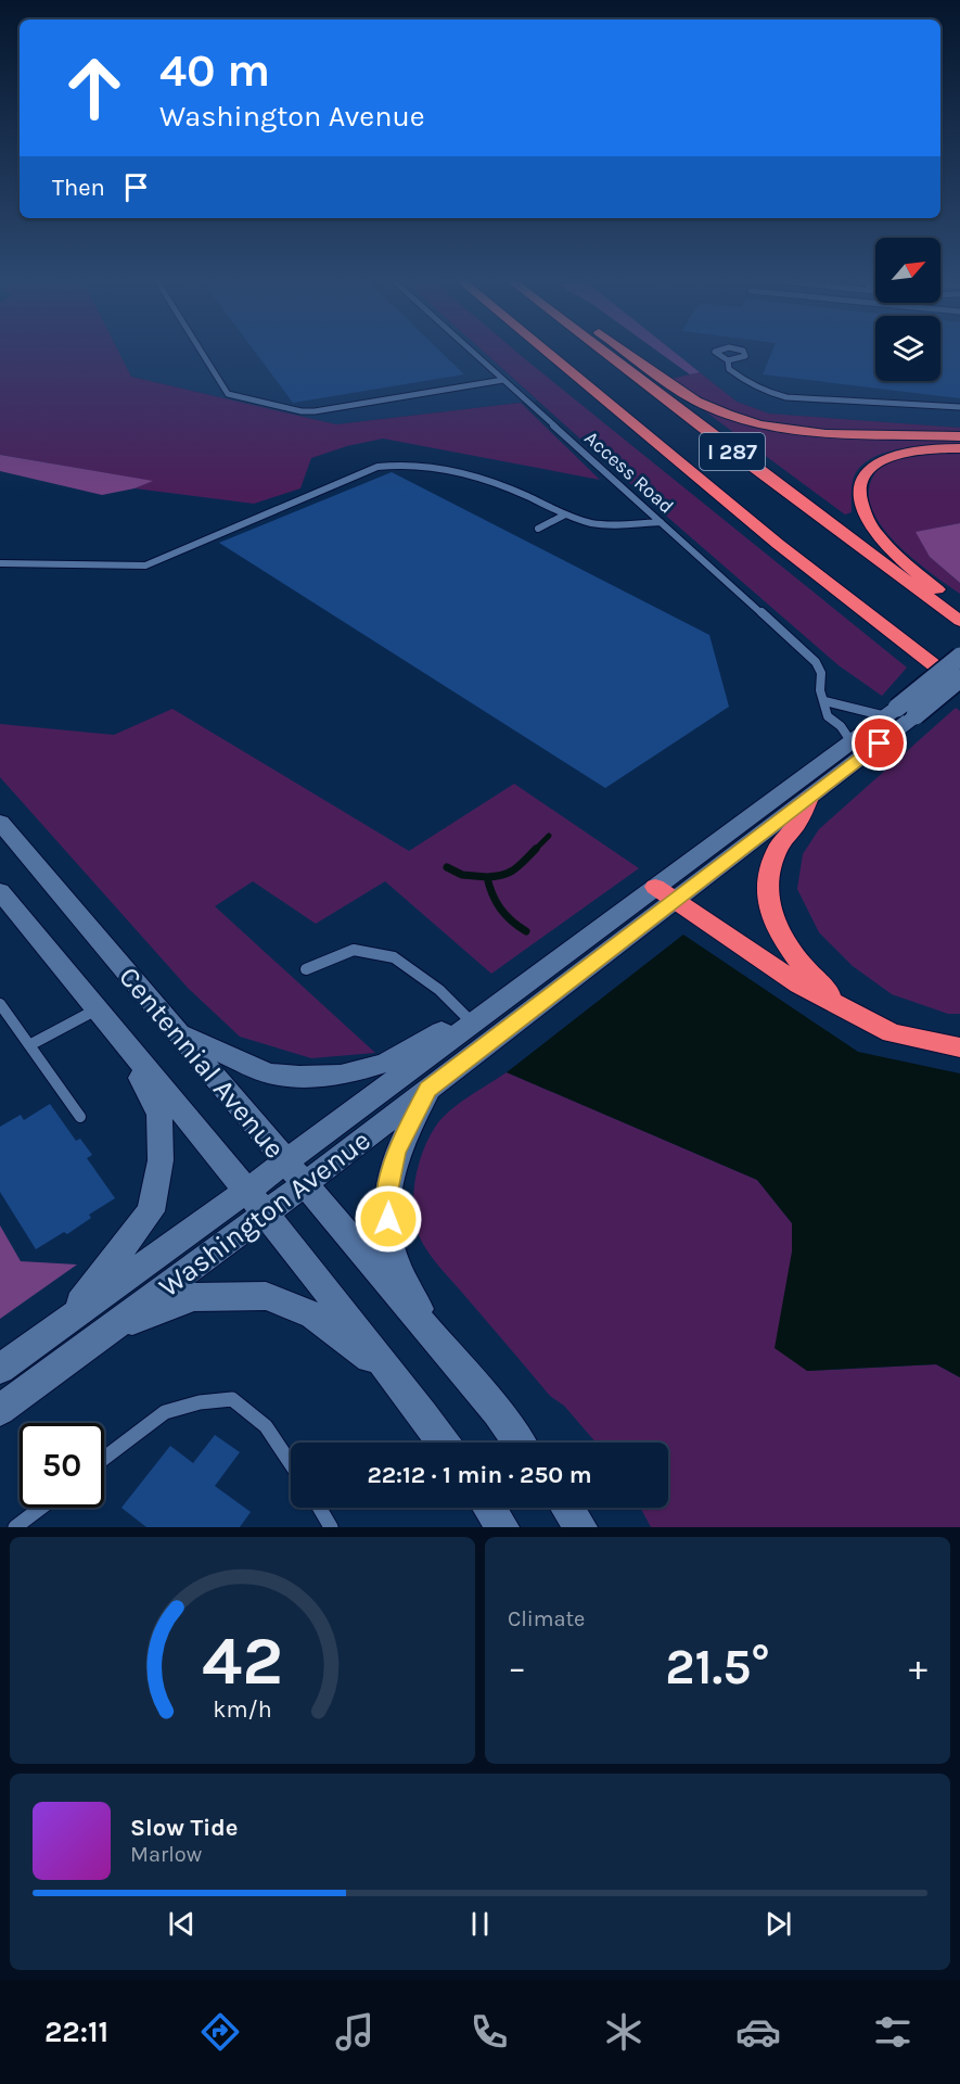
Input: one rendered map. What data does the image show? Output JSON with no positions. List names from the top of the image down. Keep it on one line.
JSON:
{"streets":{"highway":["I 287"],"main road":["Centennial Avenue","Washington Avenue"],"lane":["Access Road"]},"crossings":[["Access Road","Washington Avenue"],["Centennial Avenue","Washington Avenue"]],"north":"top right","page":{"turn":["40 m","Washington Avenue"],"then":"Then","limit":"50","trip":"22:12 · 1 min · 250 m","tile":"Climate","heat":["−","21.5°","+"],"song":["Slow Tide","Marlow"],"tabs":"22:11","gauge":["42","km/h"]}}
